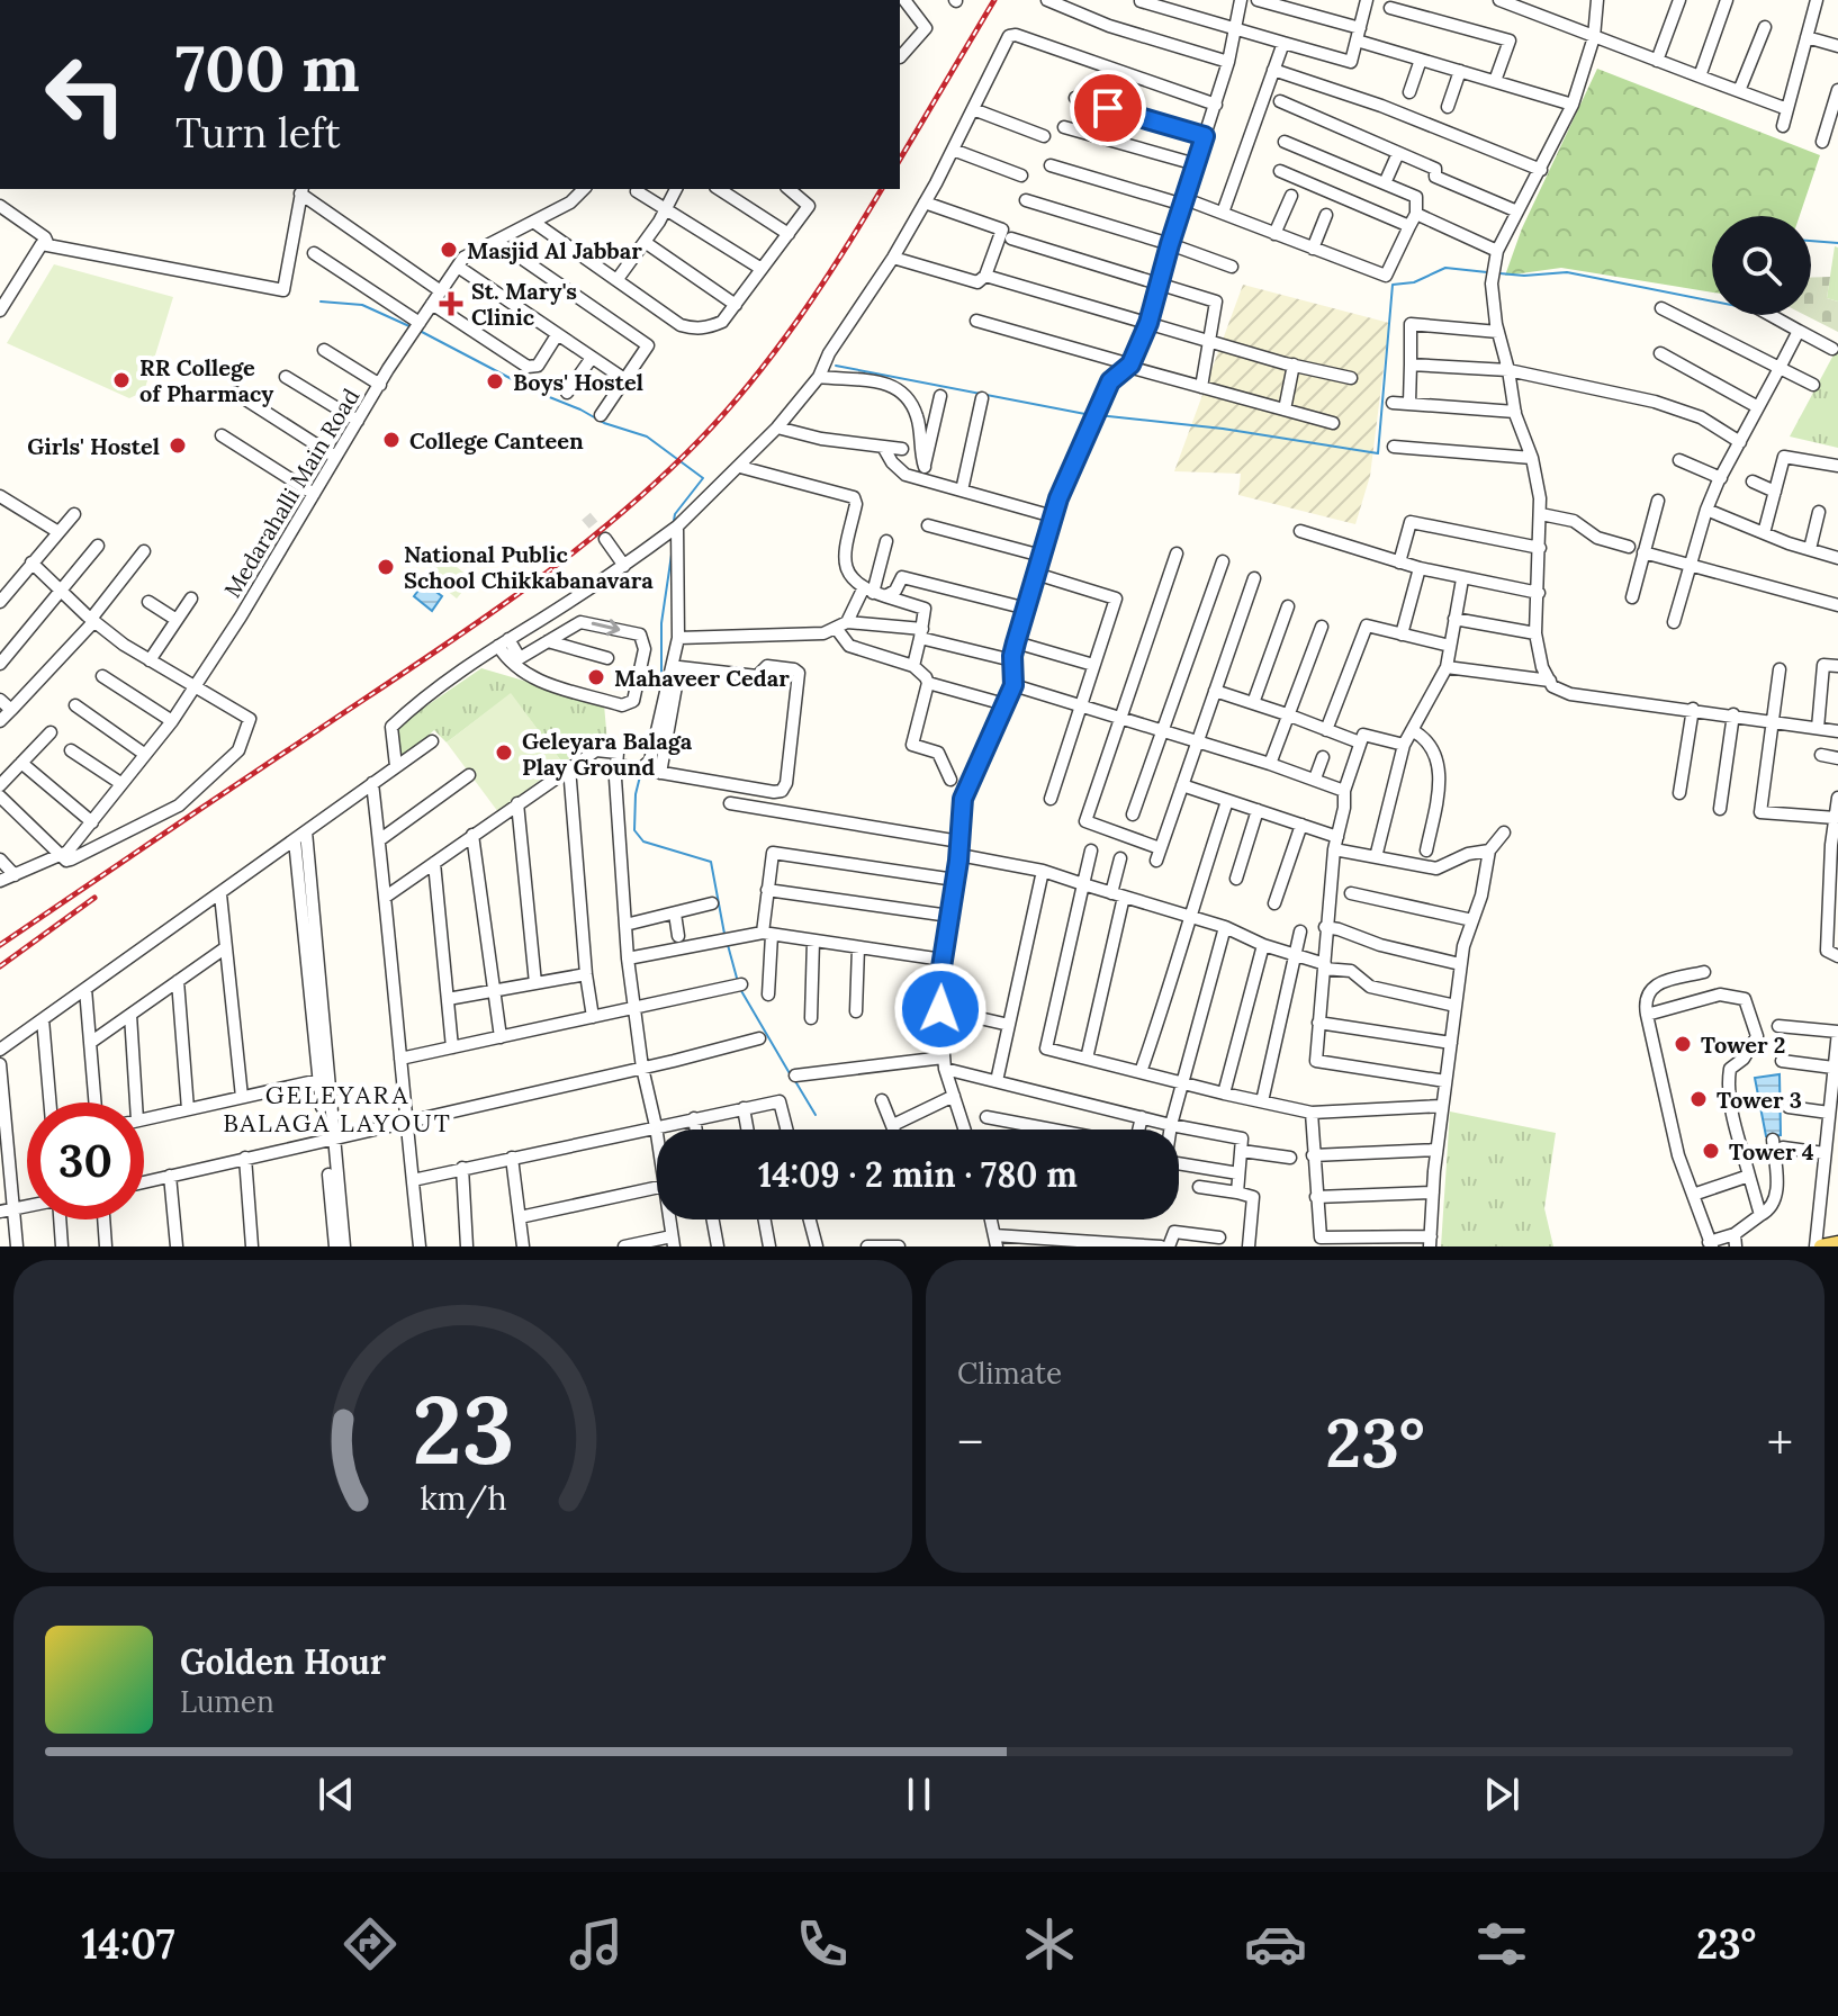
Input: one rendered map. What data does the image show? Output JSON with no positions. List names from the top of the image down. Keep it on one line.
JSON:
{"streets":{"street":["Medarahalli Main Road"]},"districts":["GELEYARA BALAGA LAYOUT"],"places":{"other":["Masjid Al Jabbar","RR College of Pharmacy","Boys' Hostel","College Canteen","Girls' Hostel","National Public School Chikkabanavara","Mahaveer Cedar","Geleyara Balaga Play Ground","Tower 2","Tower 3","Tower 4"],"health":["St. Mary's Clinic"]},"page":{"turn":["700 m","Turn left"],"limit":"30","trip":"14:09 · 2 min · 780 m","tile":"Climate","heat":["−","23°","+"],"song":["Golden Hour","Lumen"],"tabs":["14:07","23°"],"gauge":["23","km/h"]}}
